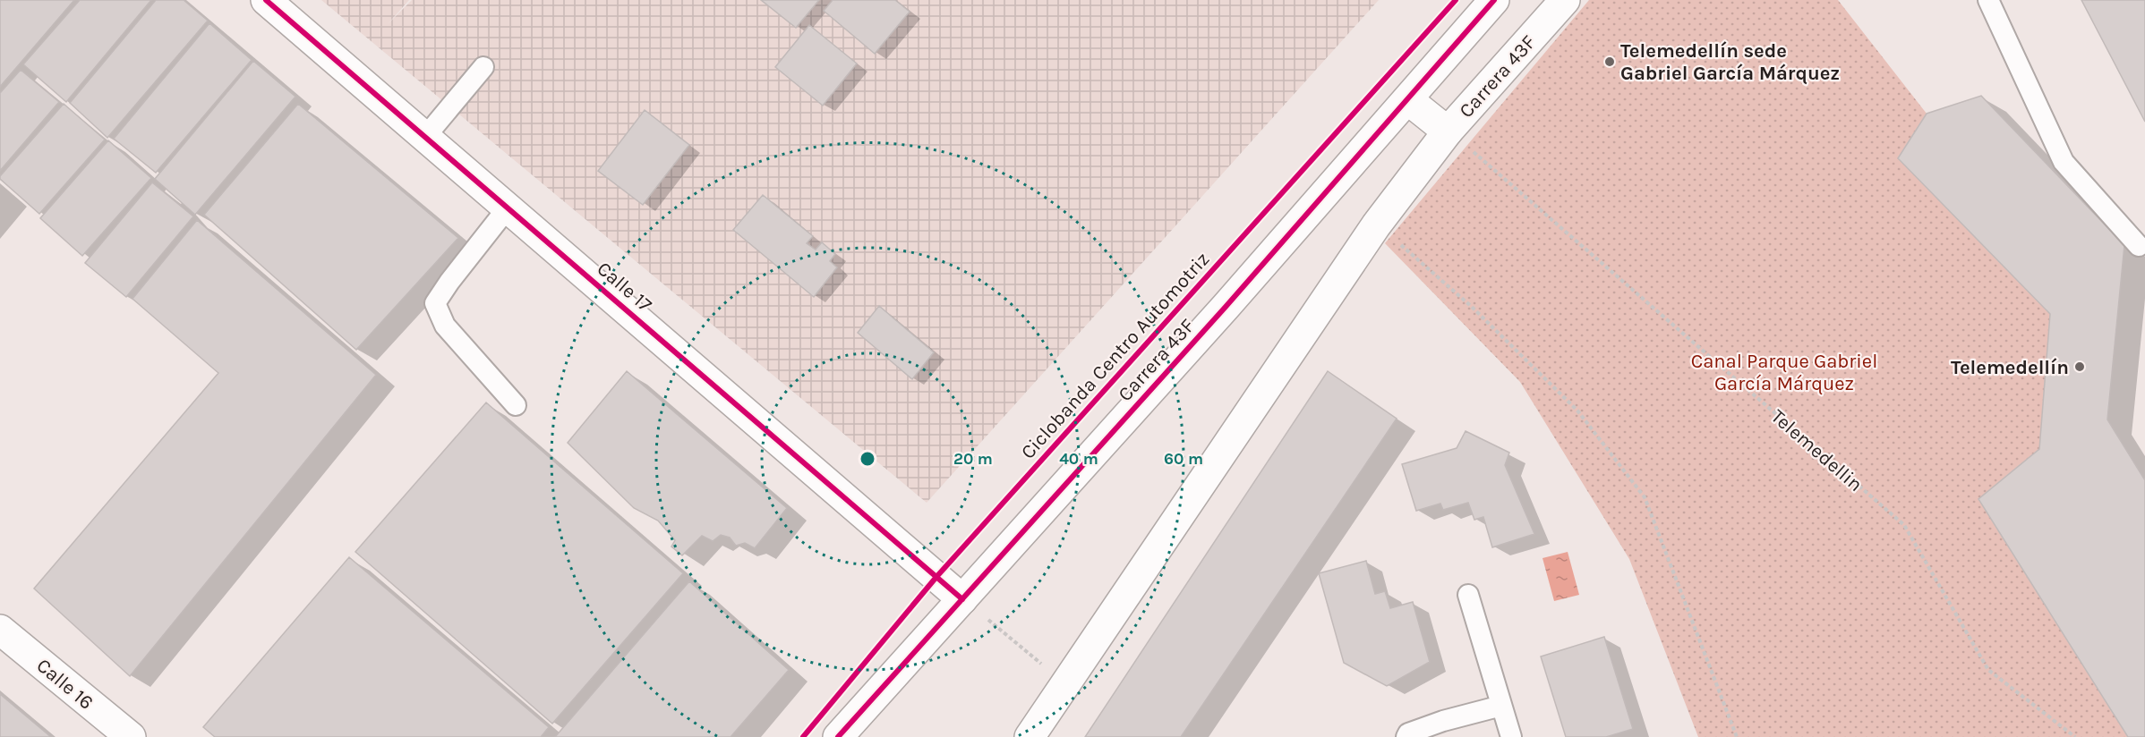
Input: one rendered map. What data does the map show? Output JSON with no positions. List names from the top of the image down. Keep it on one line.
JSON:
{"streets":{"street":["Carrera 43F","Calle 17","Calle 16"],"path":["Telemedellin"],"cycle path":["Ciclobanda Centro Automotriz"]},"crossings":[["Carrera 43F","Calle 17"],["Carrera 43F","Telemedellin"]],"parks":["Canal Parque Gabriel García Márquez"],"places":["Telemedellín sede Gabriel García Márquez","Telemedellín"],"rings":["20 m","40 m","60 m"]}
